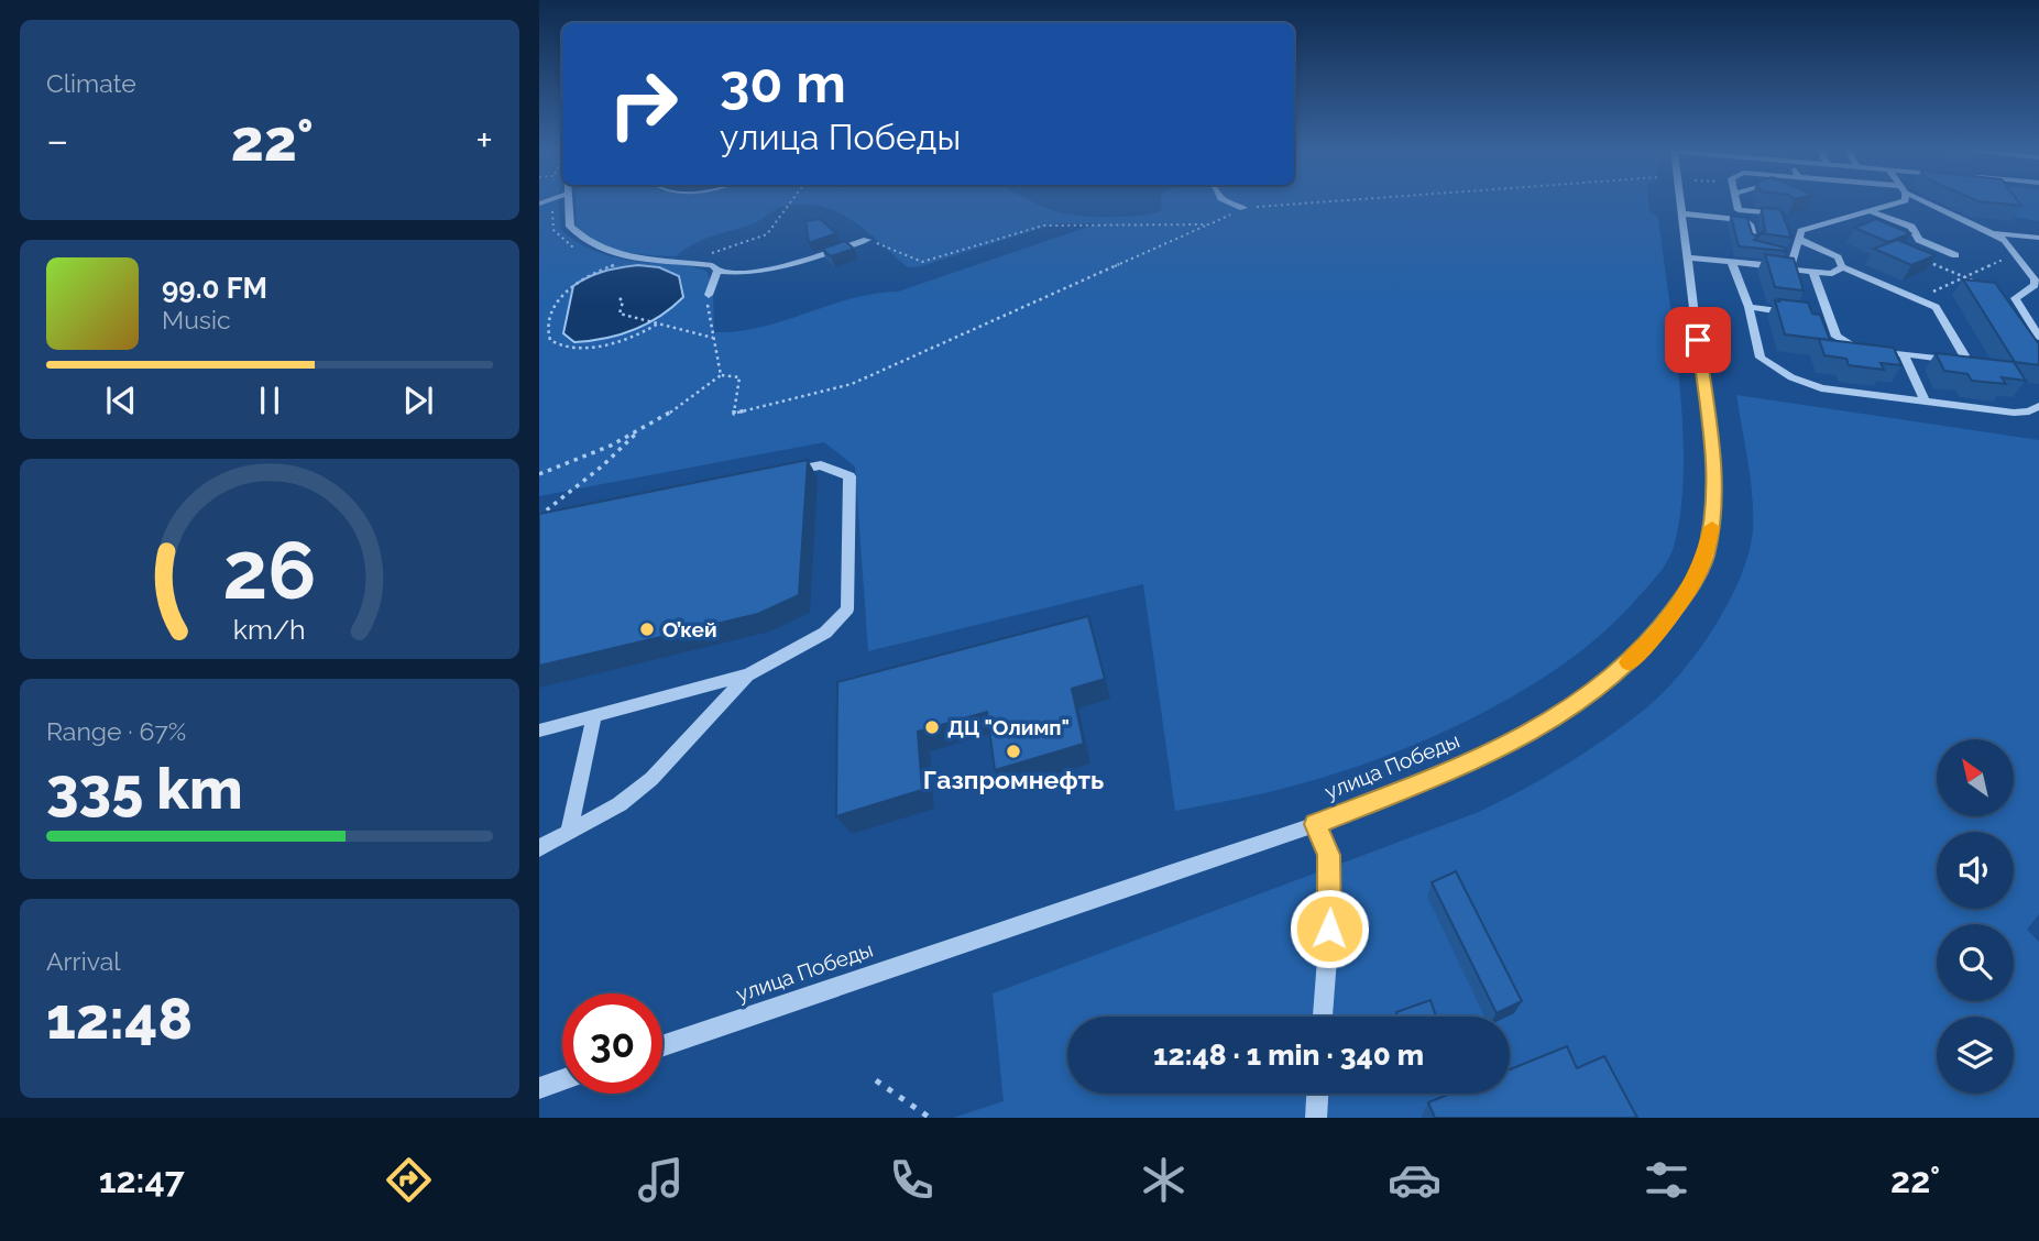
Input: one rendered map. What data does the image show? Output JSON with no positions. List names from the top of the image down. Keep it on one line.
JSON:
{"streets":{"street":["улица Победы"]},"places":["О’кей","ДЦ \"Олимп\"","Газпромнефть"],"north":"top left","page":{"tile":["Climate",["Range · 67%","335 km"],["Arrival","12:48"]],"turn":["30 m","улица Победы"],"heat":["−","22°","+"],"song":["99.0 FM","Music"],"limit":"30","trip":"12:48 · 1 min · 340 m","tabs":["12:47","22°"],"gauge":["26","km/h"]}}
